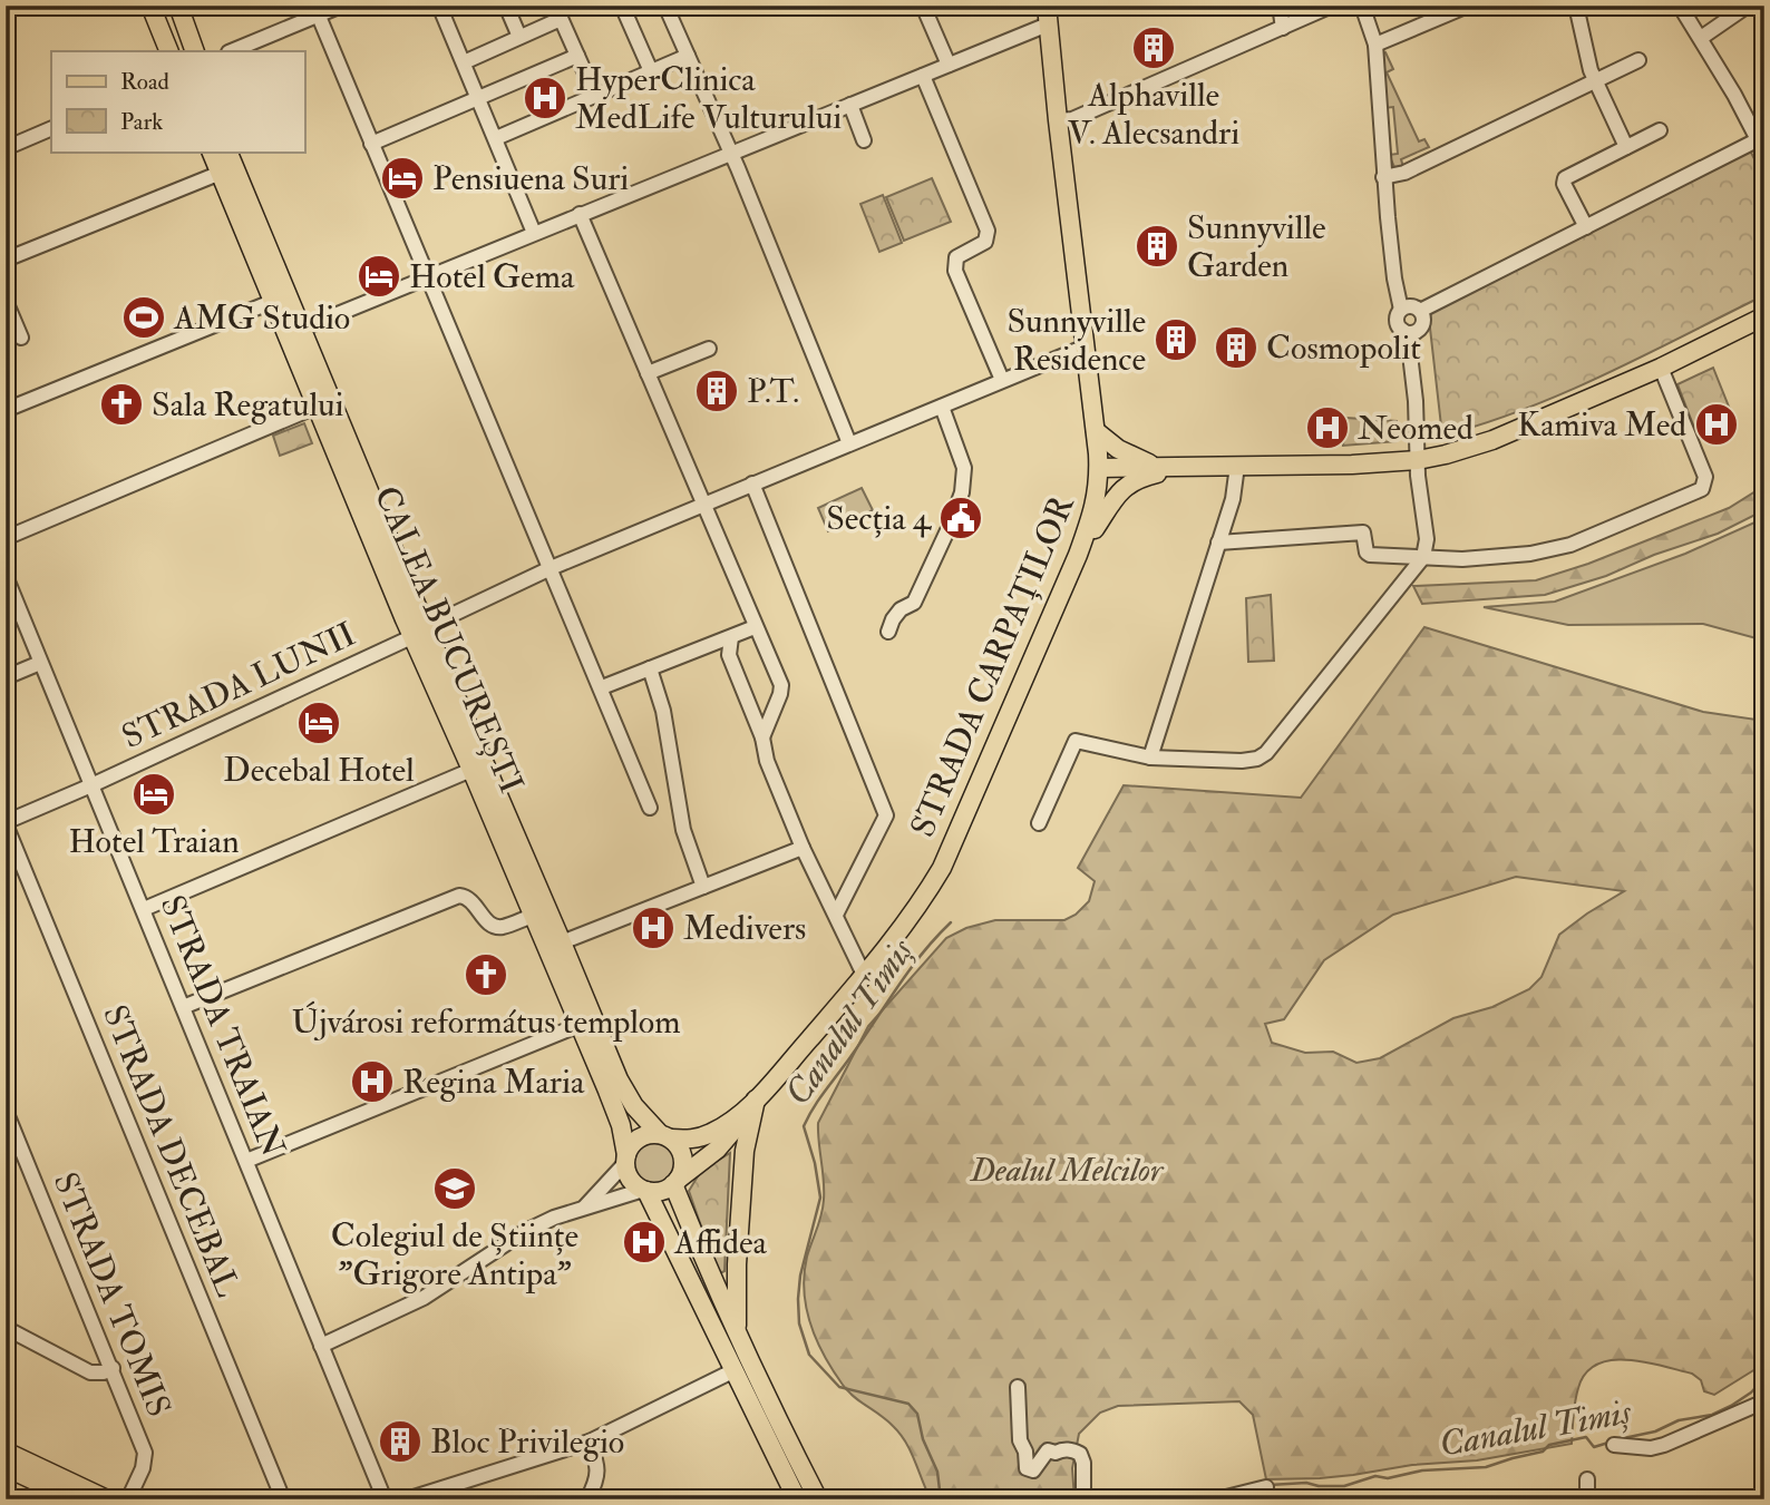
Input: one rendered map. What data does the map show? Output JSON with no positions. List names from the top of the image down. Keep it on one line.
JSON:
{"streets":{"main road":["CALEA BUCUREȘTI","STRADA CARPAȚILOR"],"street":["STRADA LUNII","STRADA TRAIAN","STRADA DECEBAL","STRADA TOMIS"]},"crossings":[["CALEA BUCUREȘTI","STRADA CARPAȚILOR"],["CALEA BUCUREȘTI","STRADA LUNII"],["CALEA BUCUREȘTI","STRADA TRAIAN"],["STRADA CARPAȚILOR","STRADA LUNII"],["STRADA LUNII","STRADA TRAIAN"],["STRADA LUNII","STRADA DECEBAL"]],"water":["Canalul Timiș"],"parks":["Dealul Melcilor"],"places":{"building":["Alphaville V. Alecsandri","Sunnyville Garden","Sunnyville Residence","Cosmopolit","P.T.","Bloc Privilegio"],"hospital":["HyperClinica MedLife Vulturului","Kamiva Med","Neomed","Medivers","Regina Maria","Affidea"],"hotel":["Pensiuena Suri","Hotel Gema","Decebal Hotel","Hotel Traian"],"sports":["AMG Studio"],"church":["Sala Regatului","Újvárosi református templom"],"public building":["Secția 4"],"school or university":["Colegiul de Științe \"Grigore Antipa\""]},"legend":["Road","Park"]}
